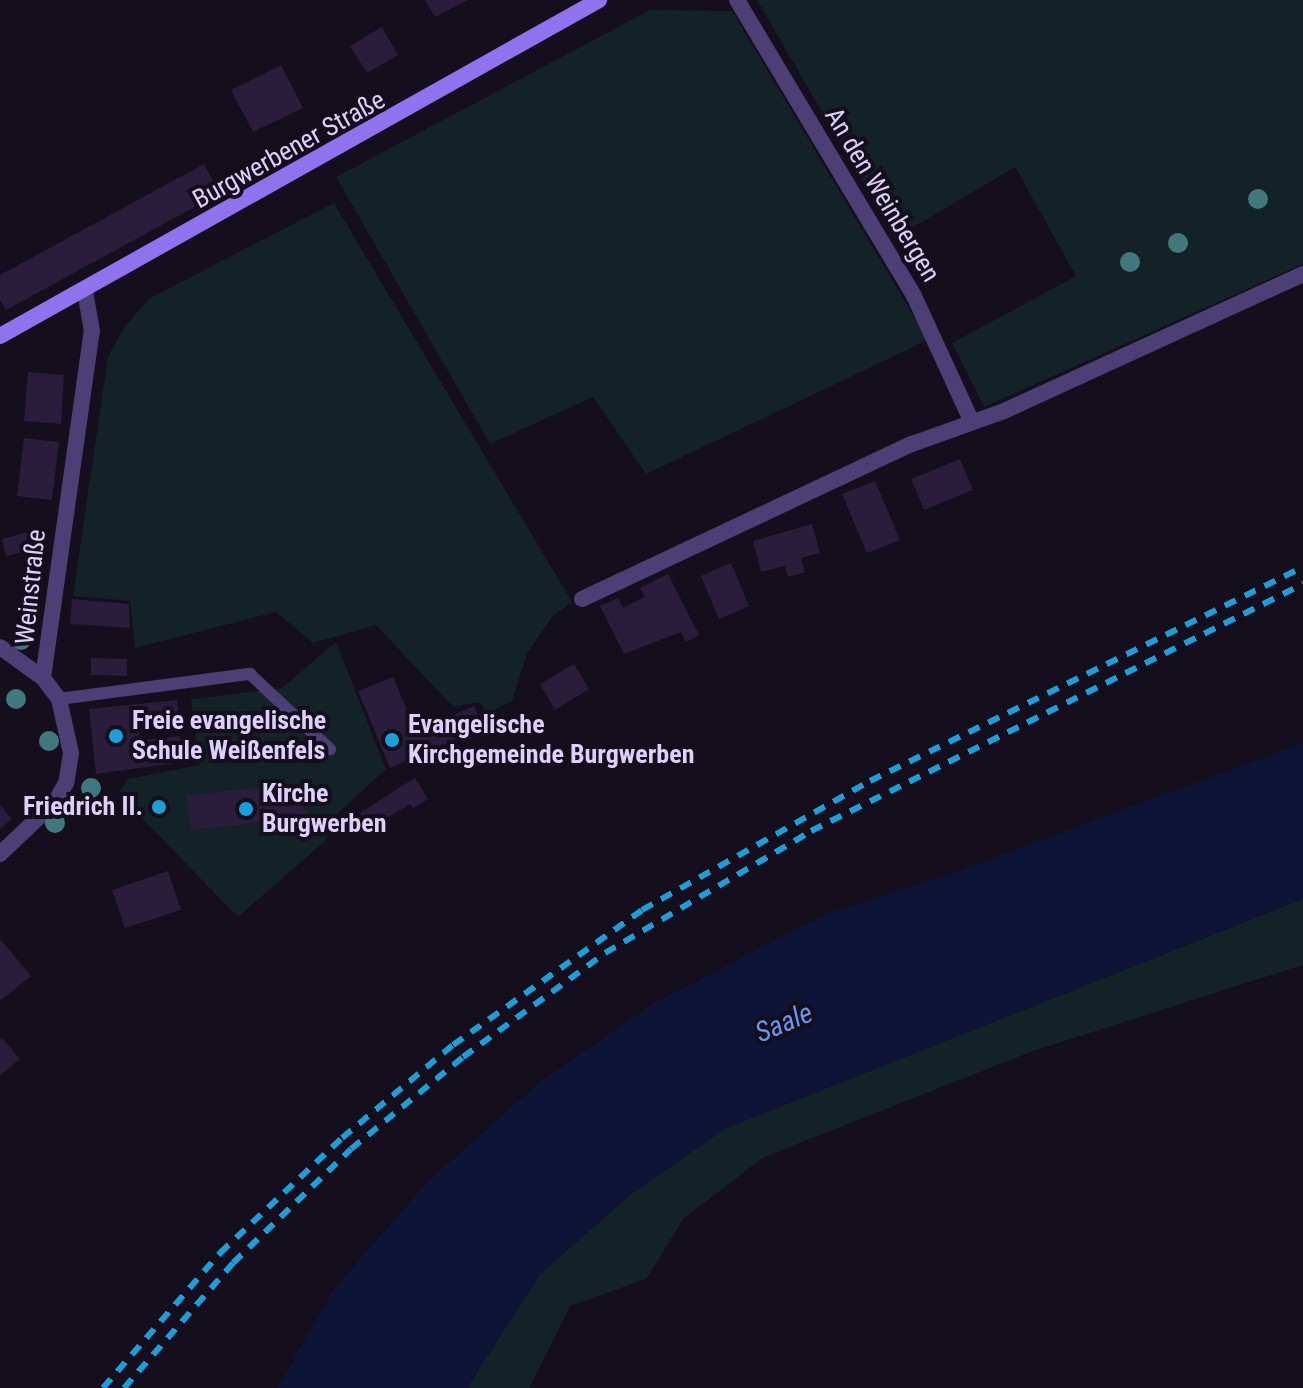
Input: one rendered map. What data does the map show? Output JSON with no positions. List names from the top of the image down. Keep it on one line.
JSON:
{"streets":{"main road":["Burgwerbener Straße"],"street":["An den Weinbergen","Weinstraße"]},"crossings":[["Burgwerbener Straße","Weinstraße"]],"water":["Saale"],"places":["Freie evangelische Schule Weißenfels","Evangelische Kirchgemeinde Burgwerben","Friedrich II.","Kirche Burgwerben"]}
